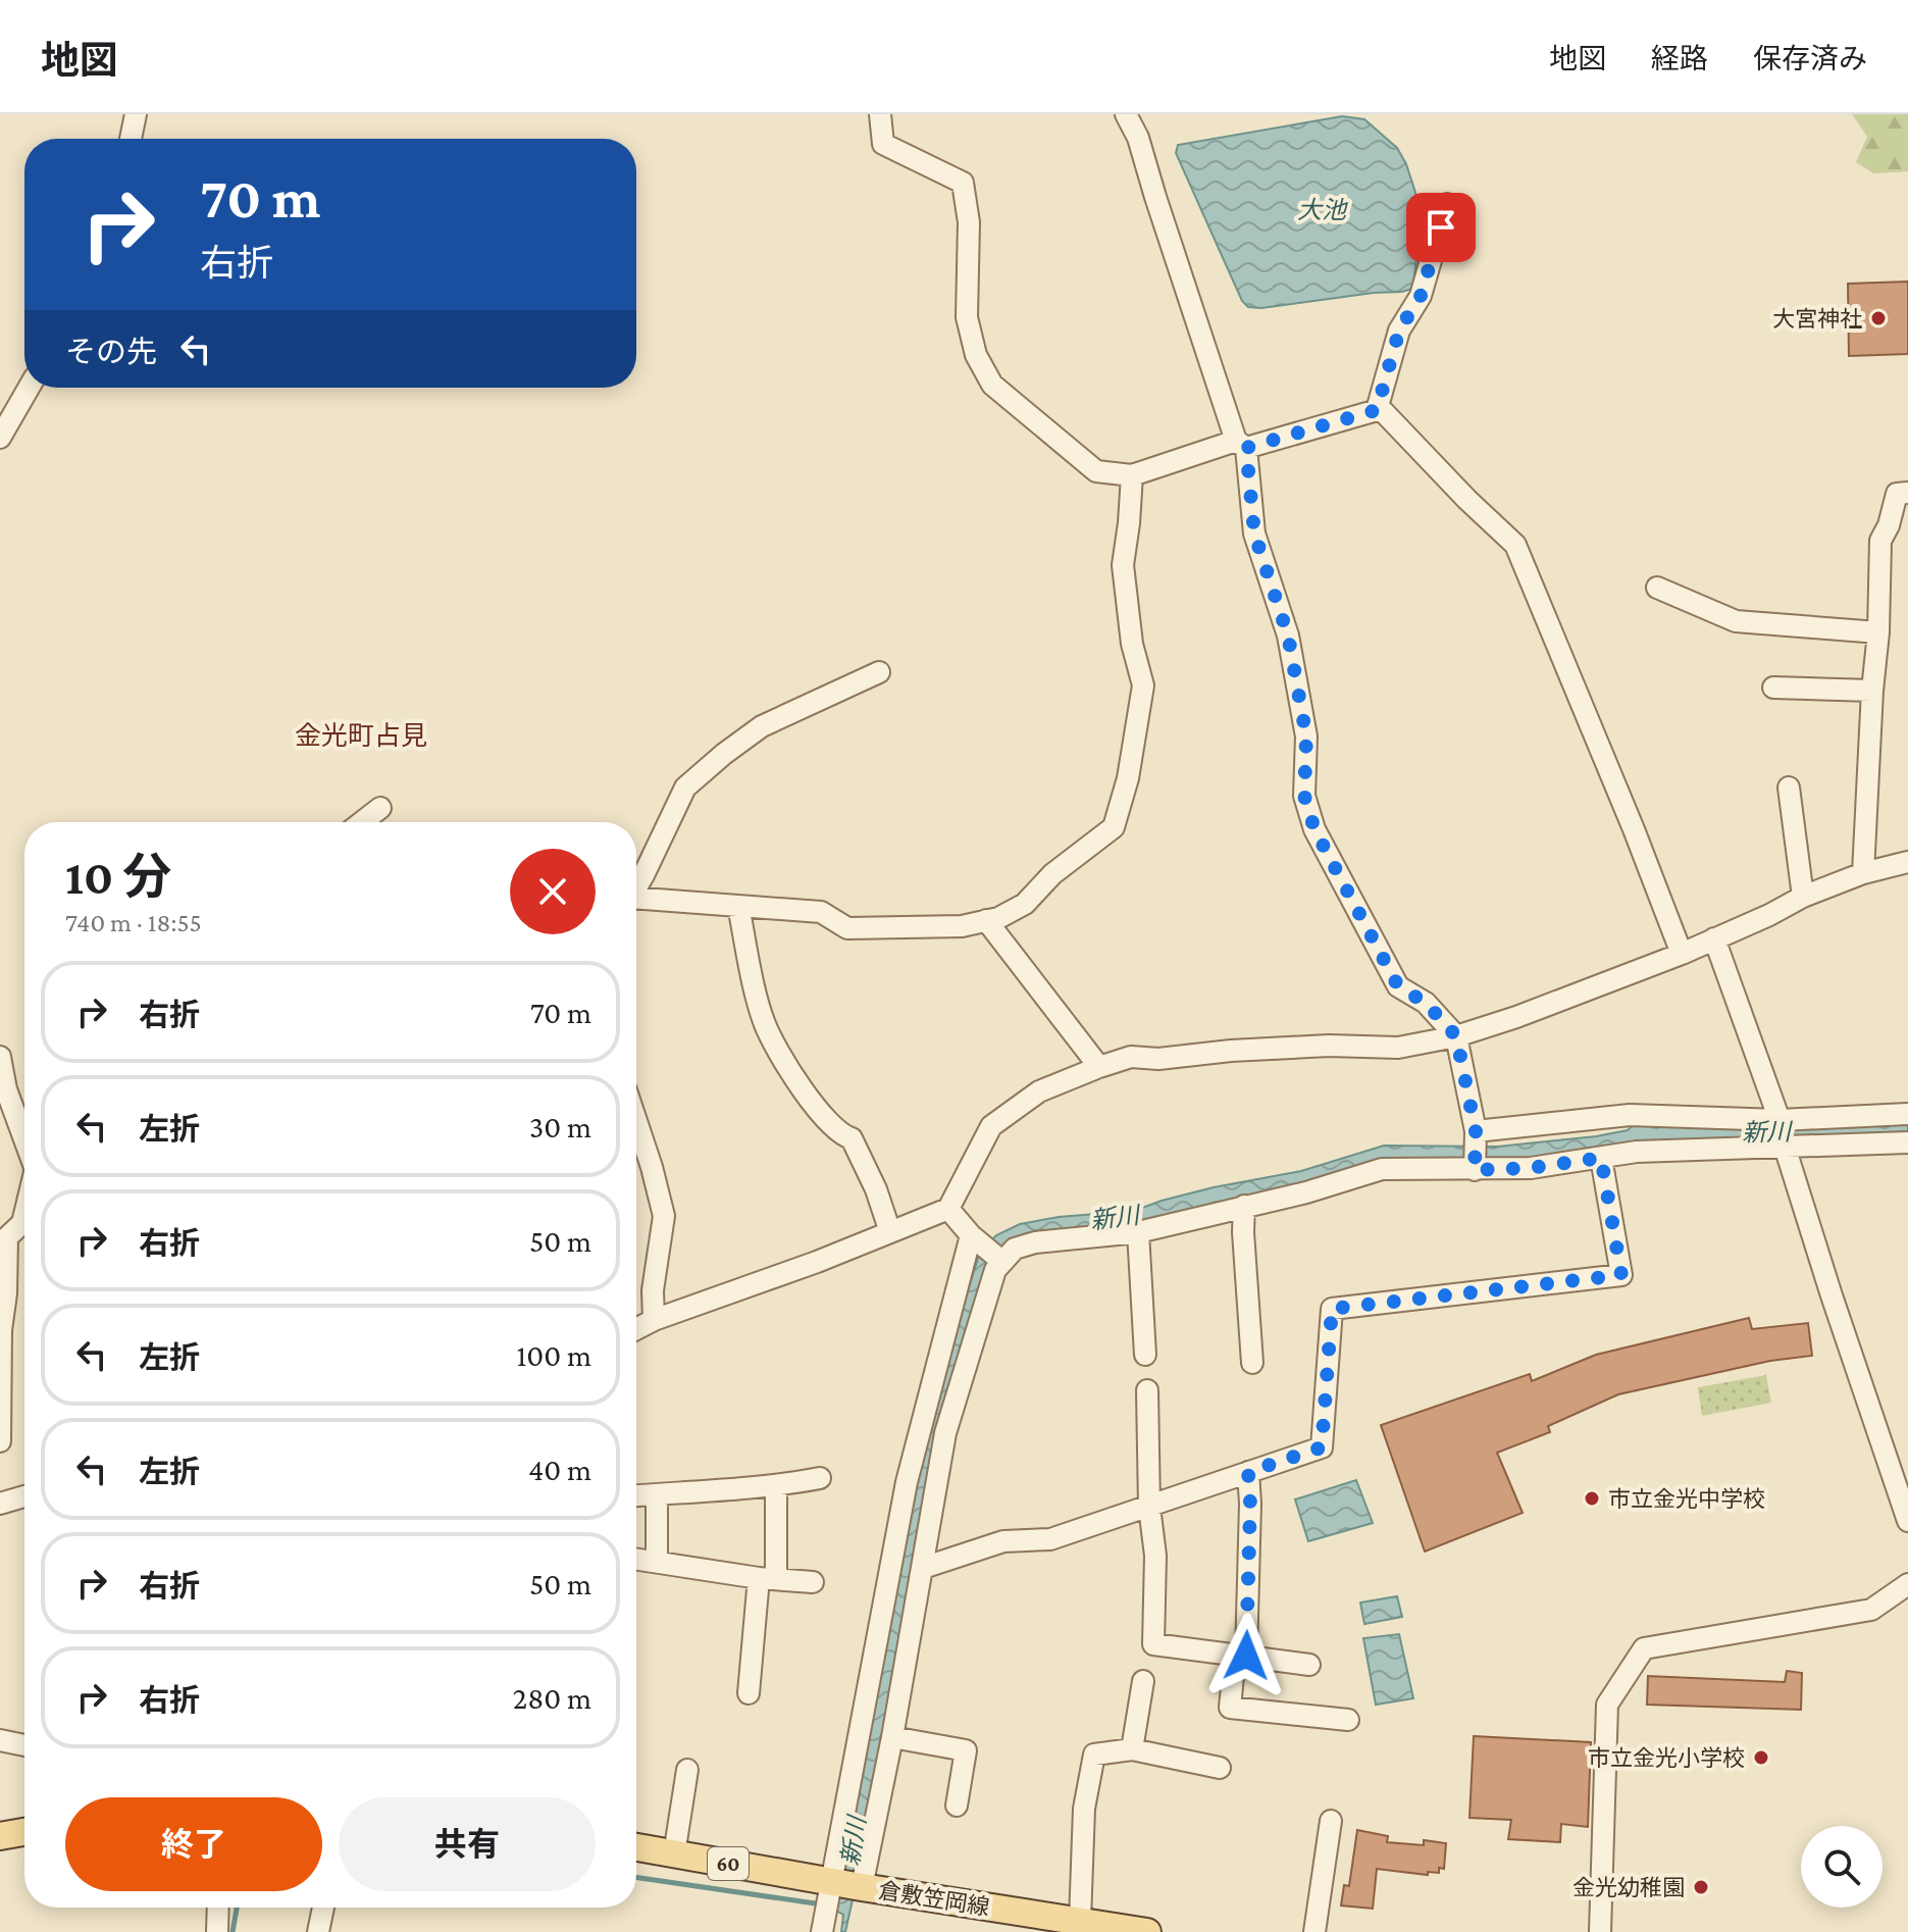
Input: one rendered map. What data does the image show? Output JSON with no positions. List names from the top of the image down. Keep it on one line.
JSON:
{"streets":{"main road":["60","倉敷笠岡線"]},"districts":["金光町占見"],"water":["大池","新川"],"places":["大宮神社","市立金光中学校","市立金光小学校","金光幼稚園"],"page":{"header":"地図","nav":["地図","経路","保存済み"],"turn":["70 m","右折"],"then":"その先","heading":["10 分","740 m · 18:55"],"list":[{"name":"右折","value":"70 m"},{"name":"左折","value":"30 m"},{"name":"右折","value":"50 m"},{"name":"左折","value":"100 m"},{"name":"左折","value":"40 m"},{"name":"右折","value":"50 m"},{"name":"右折","value":"280 m"}],"buttons":["終了","共有"]}}
